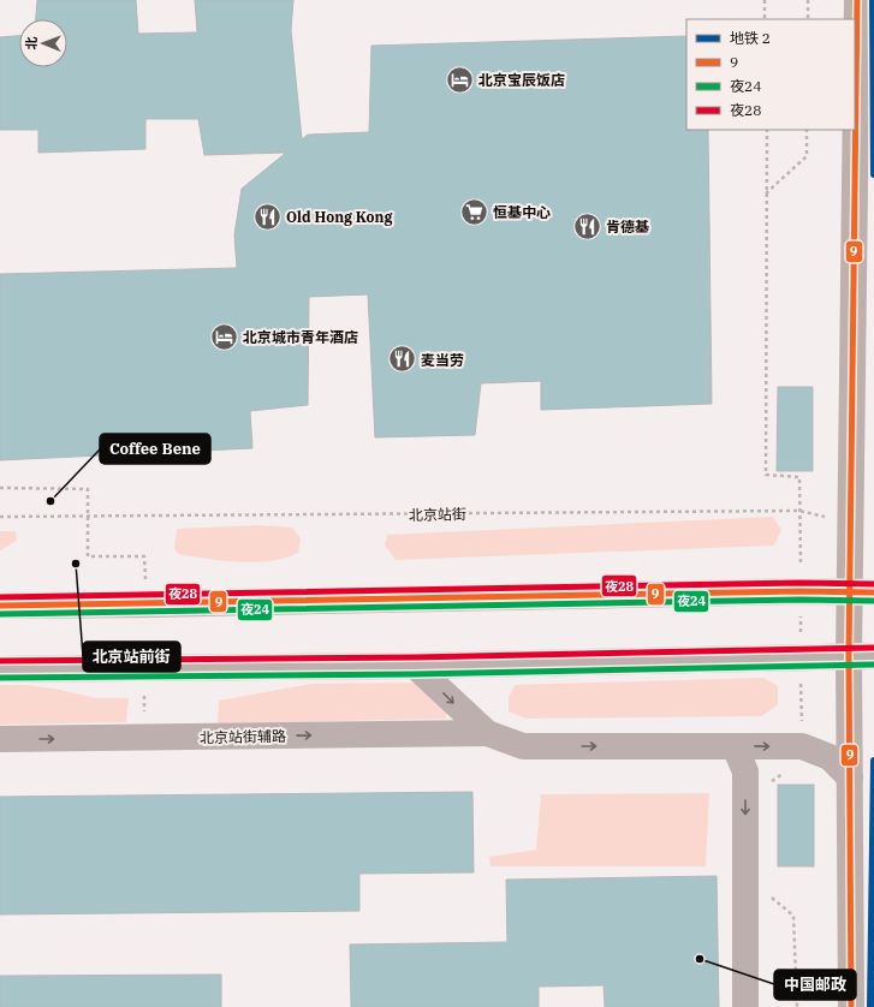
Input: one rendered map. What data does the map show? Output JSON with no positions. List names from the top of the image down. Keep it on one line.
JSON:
{"streets":{"lane":["北京站街辅路"],"path":["北京站街"]},"one_way":["北京站街辅路"],"places":{"hotel":["北京宝辰饭店","北京城市青年酒店"],"supermarket":["恒基中心"],"restaurant":["Old Hong Kong","肯德基","麦当劳"],"other":["Coffee Bene","北京站前街","中国邮政"]},"lines":["metro line 2","transit line 9","transit line 夜28","transit line 夜24"],"legend":["地铁 2","9","夜24","夜28"],"north":"left"}
